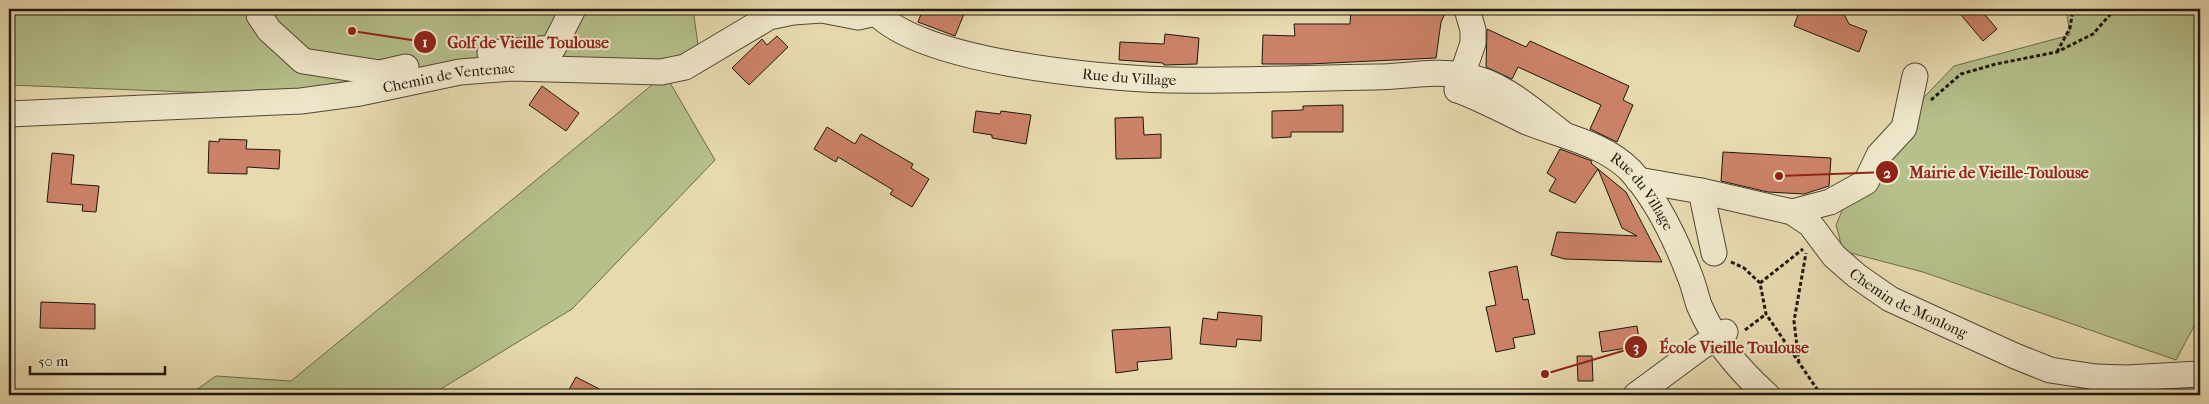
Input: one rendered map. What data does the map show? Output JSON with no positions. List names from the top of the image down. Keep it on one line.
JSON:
{"streets":{"street":["Rue du Village","Chemin de Ventenac","Chemin de Monlong"]},"crossings":[["Rue du Village","Chemin de Ventenac"],["Rue du Village","Chemin de Monlong"]],"places":["Golf de Vieille Toulouse","Mairie de Vieille-Toulouse","École Vieille Toulouse"],"scale_bar":"50 m"}
